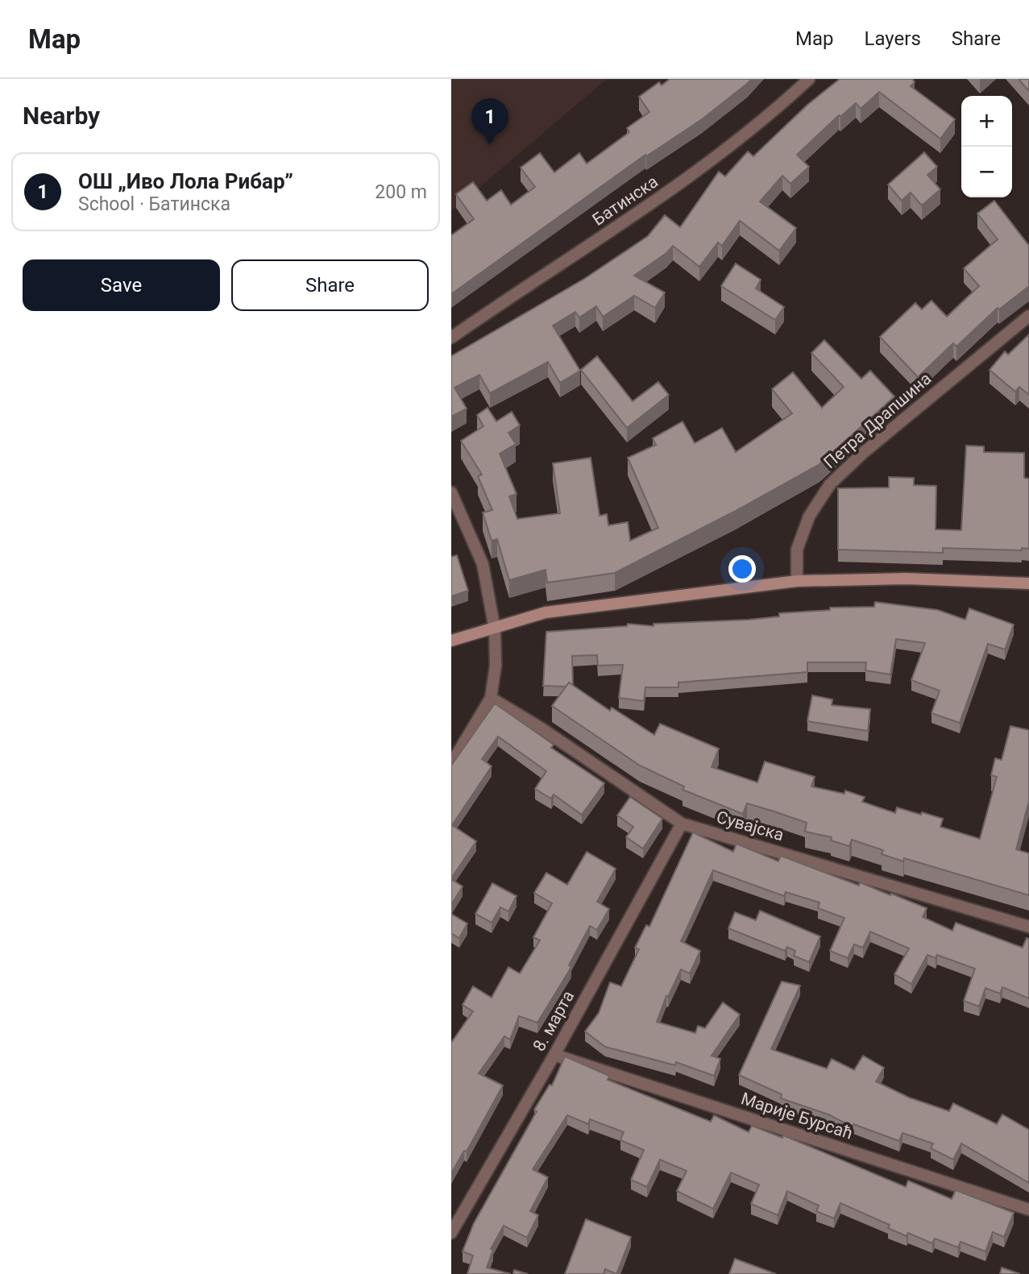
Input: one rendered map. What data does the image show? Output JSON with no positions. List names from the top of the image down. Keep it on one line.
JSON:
{"streets":{"street":["Батинска","Петра Драпшина","Сувајска","8. марта","Марије Бурсаћ"]},"crossings":[["Сувајска","8. марта"],["8. марта","Марије Бурсаћ"]],"page":{"header":"Map","nav":["Map","Layers","Share"],"heading":"Nearby","map_buttons":["+","−"],"pins":"1","list":[{"mark":"1","name":"ОШ „Иво Лола Рибар”","note":"School · Батинска","value":"200 m"}],"buttons":["Save","Share"]}}
